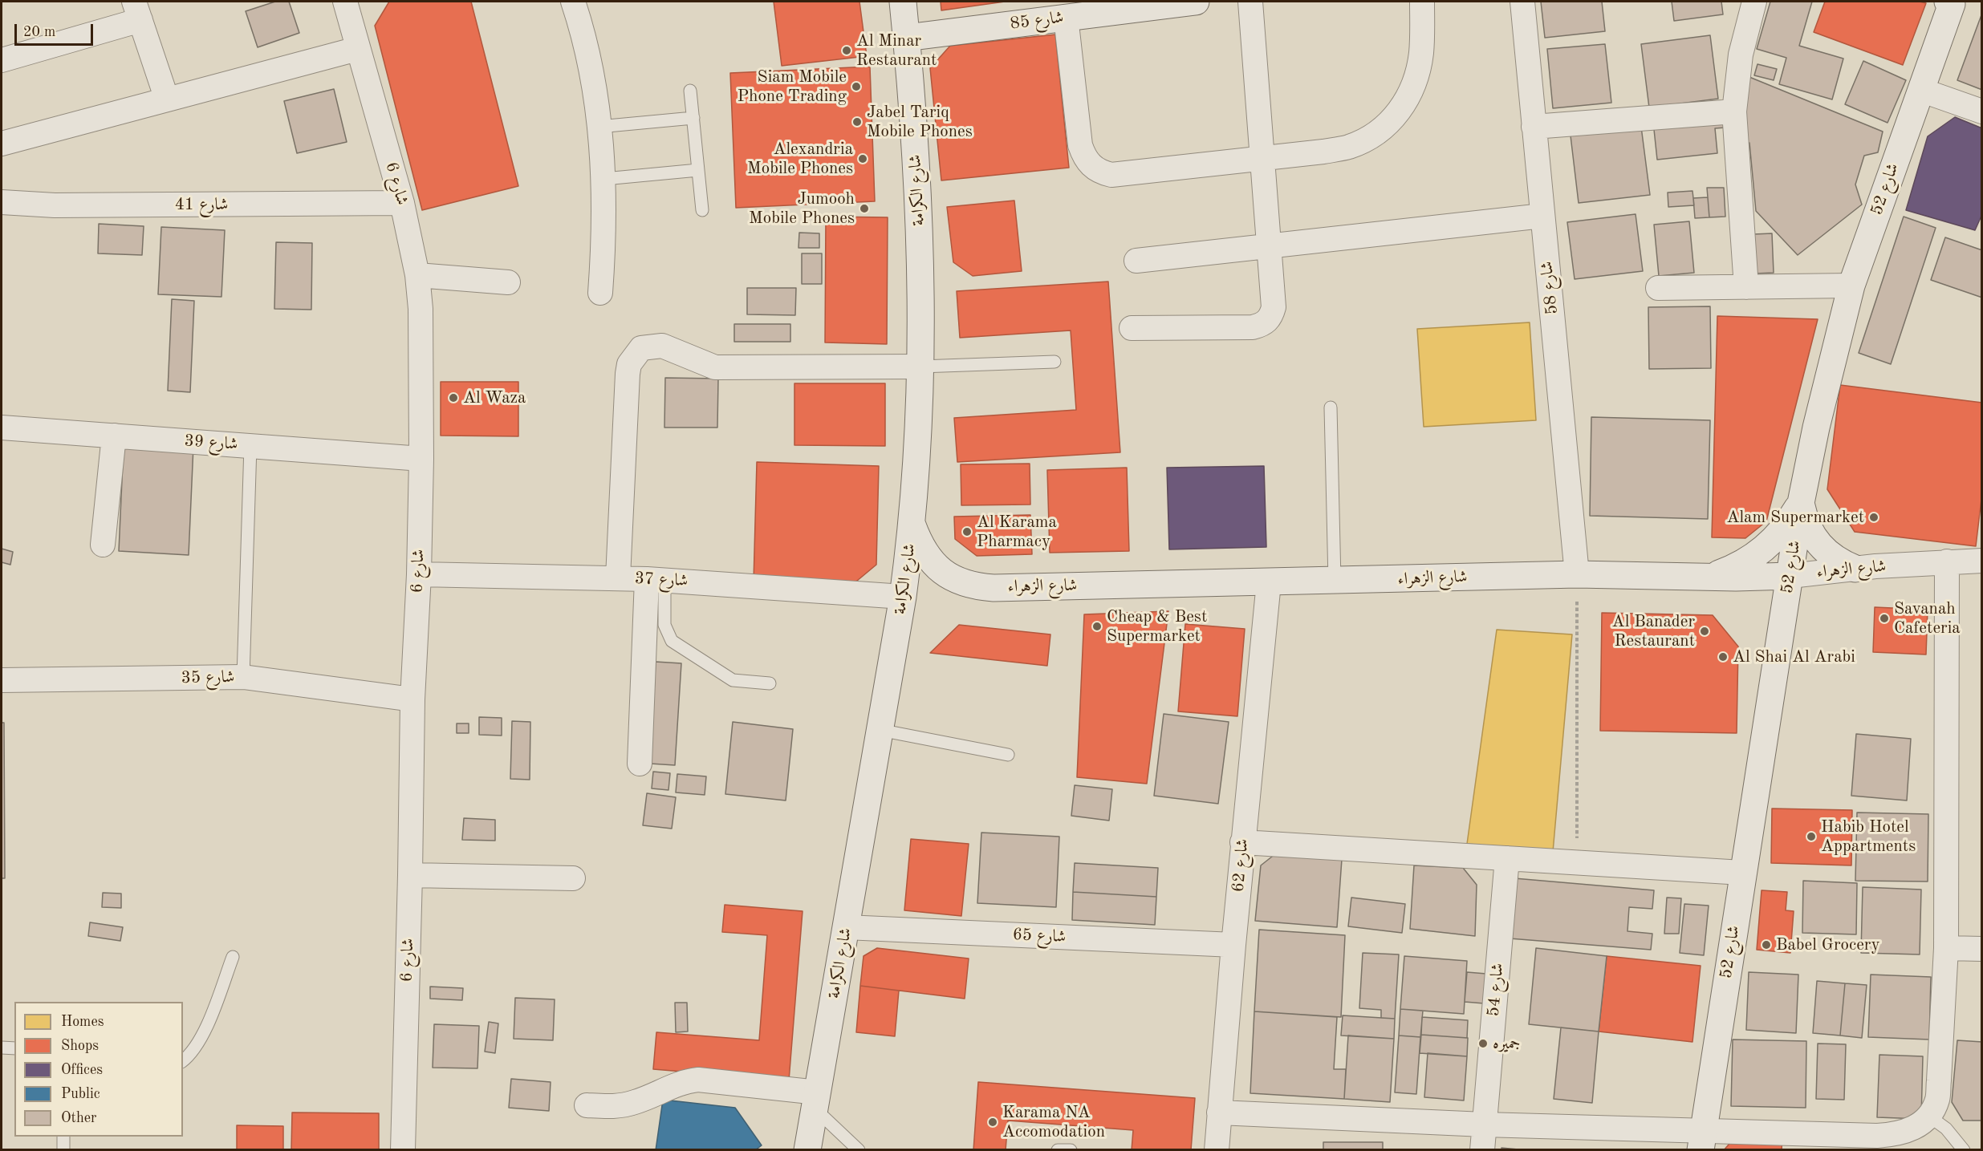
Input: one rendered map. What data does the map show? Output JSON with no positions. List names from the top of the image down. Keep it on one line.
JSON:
{"streets":{"main road":["شارع 85","شارع 52","شارع الكرامة","شارع الزهراء"],"street":["شارع 6","شارع 41","شارع 58","شارع 39","شارع 37","شارع 35","شارع 62","شارع 65","شارع 54"]},"crossings":[["شارع 85","شارع الكرامة"],["شارع 6","شارع 41"],["شارع 6","شارع 39"],["شارع 6","شارع 37"],["شارع 6","شارع 35"],["شارع 52","شارع الزهراء"],["شارع الكرامة","شارع الزهراء"],["شارع الكرامة","شارع 37"],["شارع الكرامة","شارع 65"],["شارع 58","شارع الزهراء"],["شارع الزهراء","شارع 62"],["شارع 62","شارع 65"]],"places":["Al Minar Restaurant","Siam Mobile Phone Trading","Jabel Tariq Mobile Phones","Alexandria Mobile Phones","Jumooh Mobile Phones","Al Waza","Alam Supermarket","Al Karama Pharmacy","Savanah Cafeteria","Cheap & Best Supermarket","Al Banader Restaurant","Al Shai Al Arabi","Habib Hotel Appartments","Babel Grocery","جميره","Karama NA Accomodation"],"legend":["Homes","Shops","Offices","Public","Other"],"scale_bar":"20 m"}
